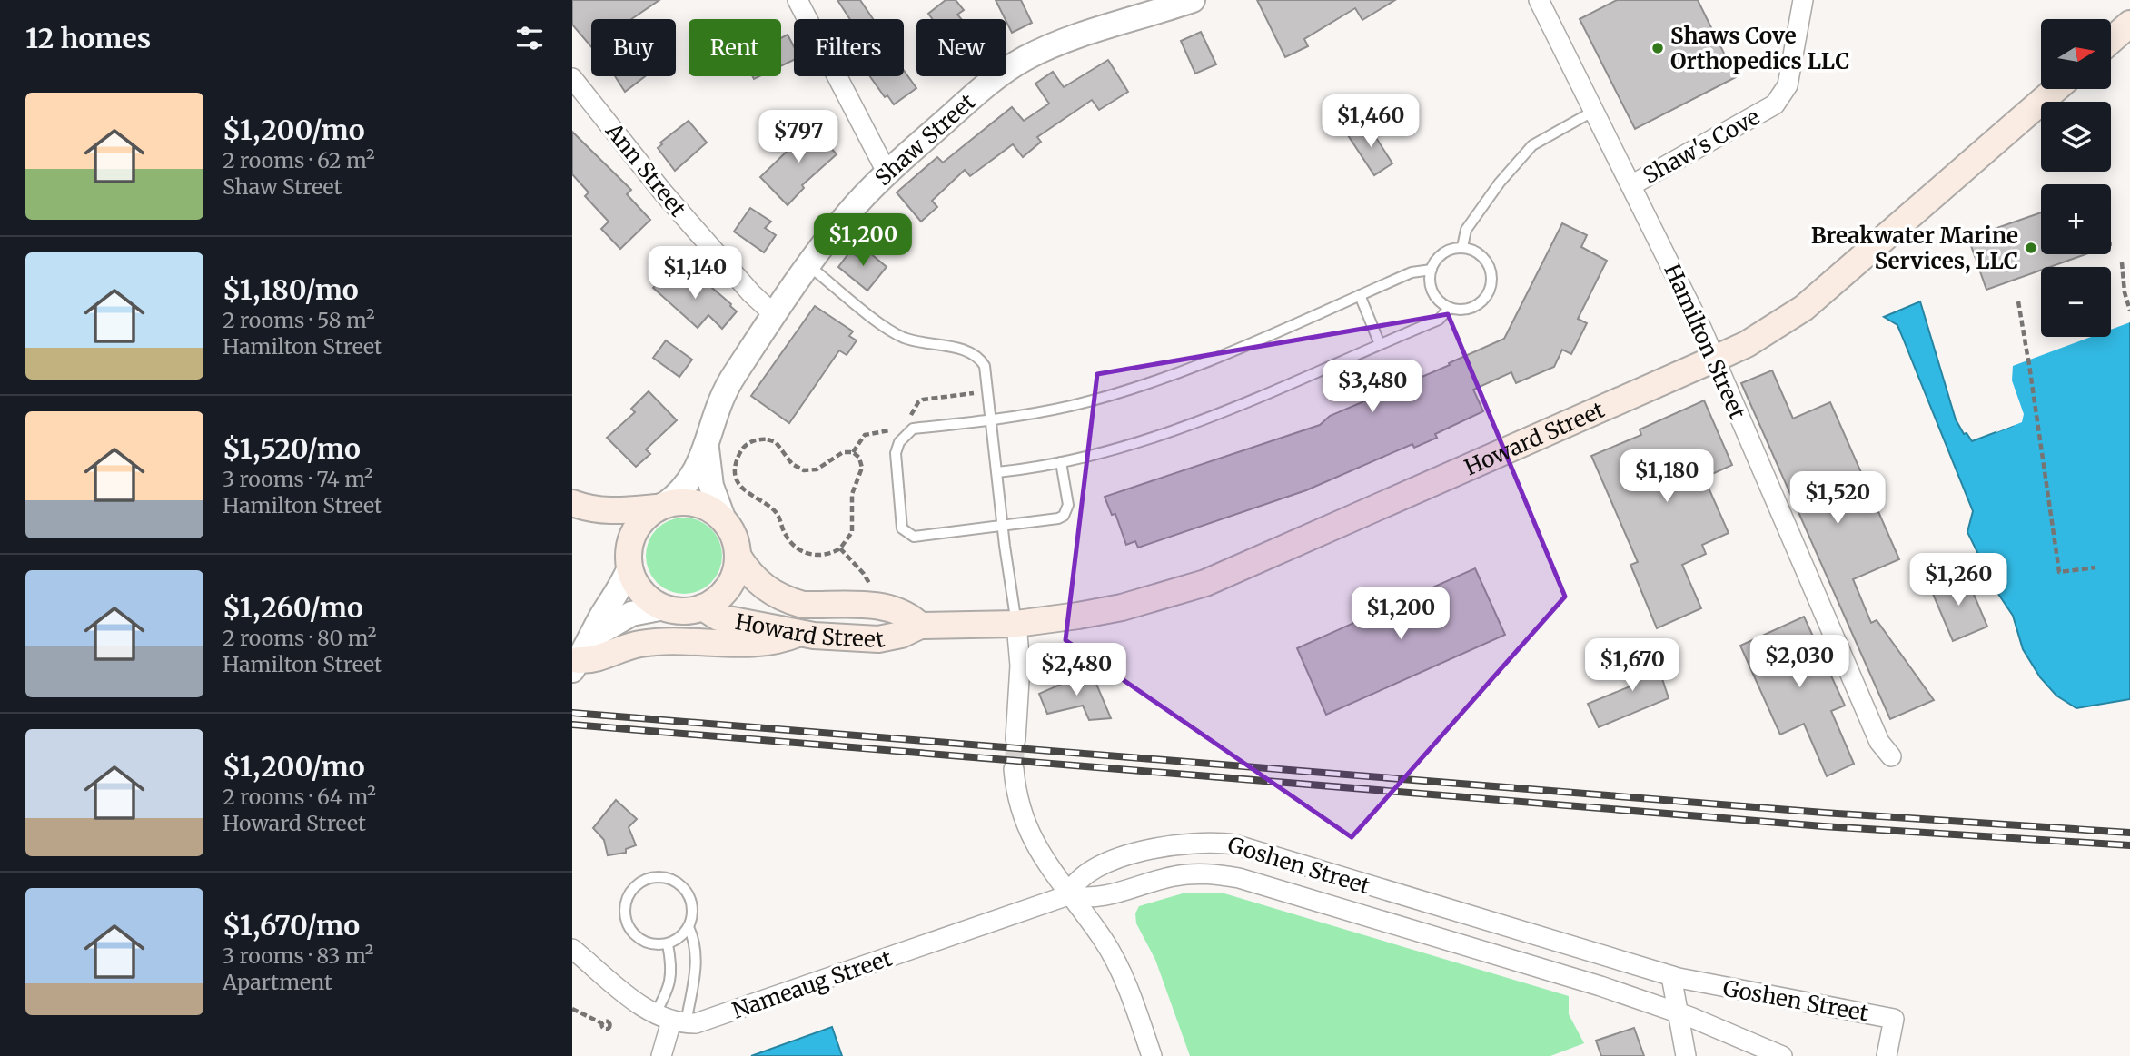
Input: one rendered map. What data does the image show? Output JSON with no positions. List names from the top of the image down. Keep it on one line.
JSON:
{"streets":{"main road":["Howard Street"],"street":["Shaw Street","Shaw's Cove","Ann Street","Hamilton Street","Goshen Street","Nameaug Street"]},"crossings":[["Shaw Street","Ann Street"],["Shaw Street","Howard Street"],["Shaw's Cove","Hamilton Street"],["Hamilton Street","Howard Street"],["Goshen Street","Nameaug Street"]],"places":["Shaws Cove Orthopedics LLC","Breakwater Marine Services, LLC"],"north":"right","page":{"heading":"12 homes","map_buttons":["+","−"],"chip":["Buy","Rent","Filters","New"],"list":[{"name":"$1,200/mo","note":"2 rooms · 62 m² · Shaw Street"},{"name":"$1,180/mo","note":"2 rooms · 58 m² · Hamilton Street"},{"name":"$1,520/mo","note":"3 rooms · 74 m² · Hamilton Street"},{"name":"$1,260/mo","note":"2 rooms · 80 m² · Hamilton Street"},{"name":"$1,200/mo","note":"2 rooms · 64 m² · Howard Street"},{"name":"$1,670/mo","note":"3 rooms · 83 m² · Apartment"}],"price":["$1,460","$797","$1,200","$1,140","$3,480","$1,180","$1,520","$1,260","$1,200","$2,030","$1,670","$2,480"]}}
